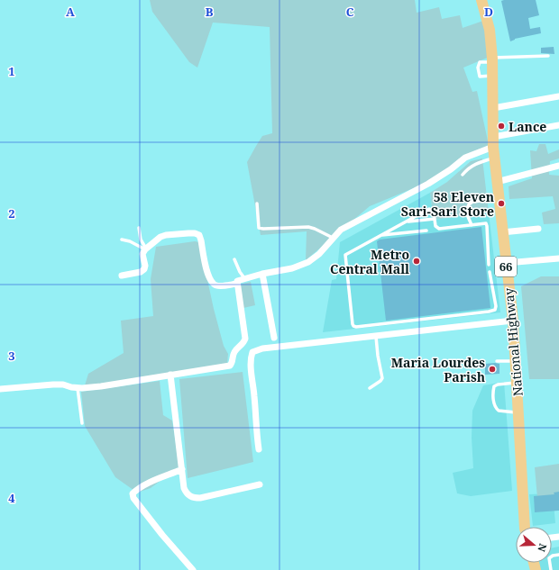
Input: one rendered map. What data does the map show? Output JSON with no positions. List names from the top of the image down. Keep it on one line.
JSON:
{"streets":{"main road":["66","National Highway"]},"places":["Lance","58 Eleven Sari-Sari Store","Metro Central Mall","Maria Lourdes Parish"],"north":"right","grid":{"columns":["A","B","C","D"],"rows":["1","2","3","4"]}}
